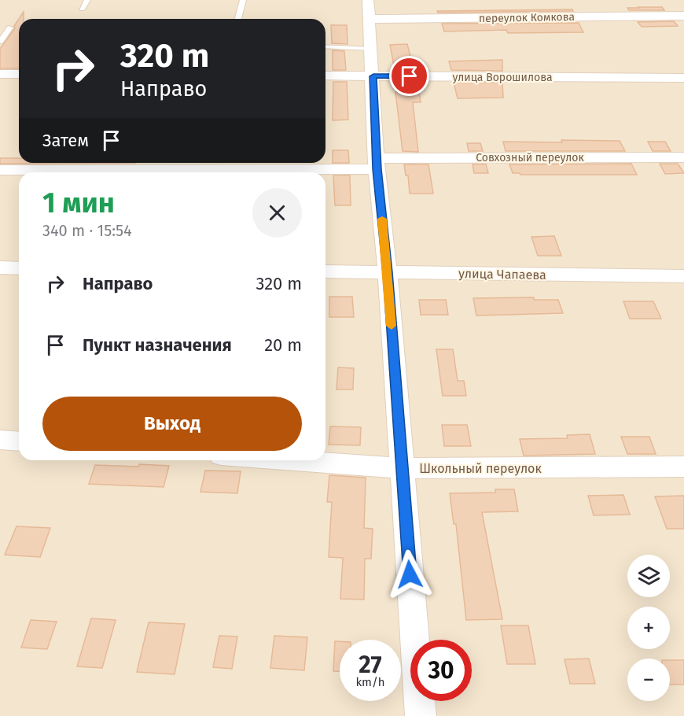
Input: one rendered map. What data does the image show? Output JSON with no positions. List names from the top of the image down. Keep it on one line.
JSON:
{"streets":{"street":["переулок Комкова","улица Ворошилова","Совхозный переулок","улица Чапаева","Школьный переулок"]},"page":{"turn":["320 m","Направо"],"then":"Затем","heading":["1 мин","340 m · 15:54"],"list":[{"name":"Направо","value":"320 m"},{"name":"Пункт назначения","value":"20 m"}],"buttons":"Выход","map_buttons":["+","−"],"speed":"27 km/h","limit":"30"}}
